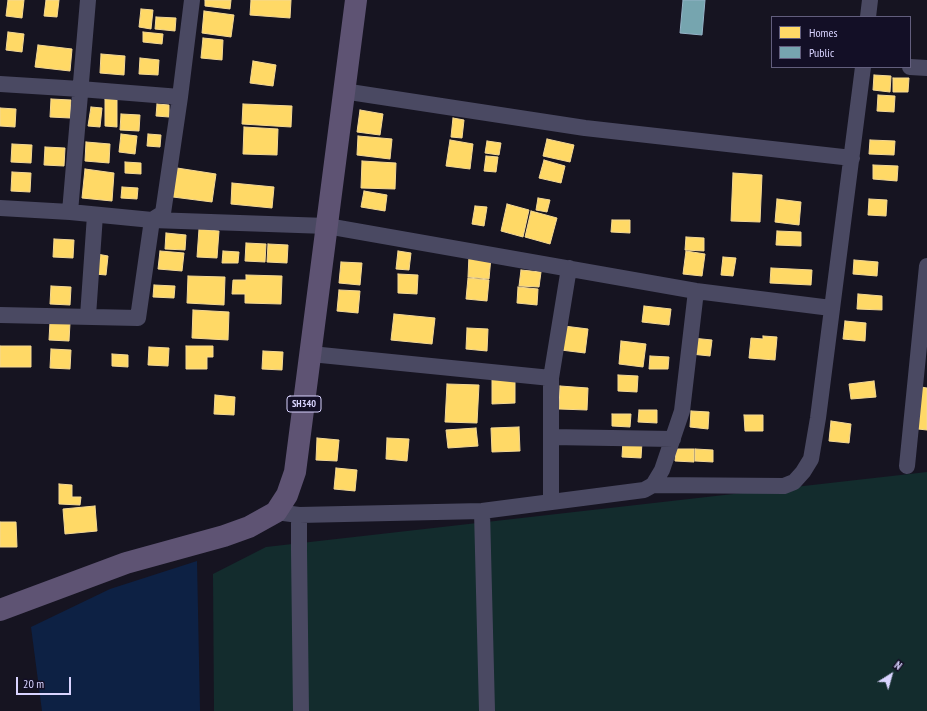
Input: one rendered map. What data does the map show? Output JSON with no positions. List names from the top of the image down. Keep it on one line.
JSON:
{"streets":{"main road":["SH340"]},"legend":["Homes","Public"],"scale_bar":"20 m","north":"top right"}
